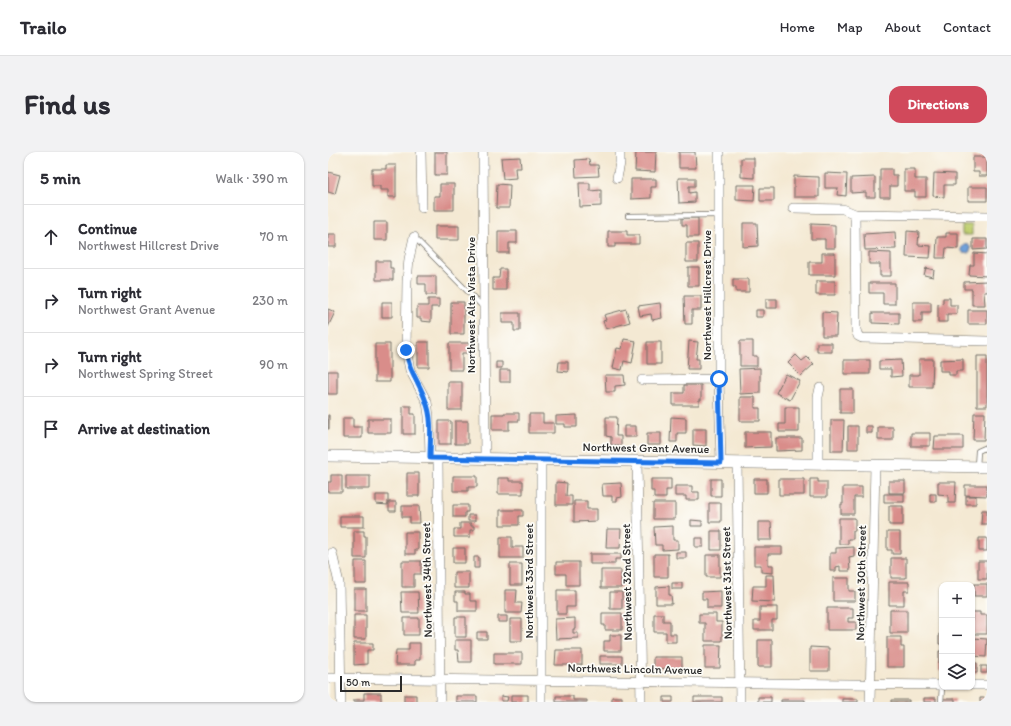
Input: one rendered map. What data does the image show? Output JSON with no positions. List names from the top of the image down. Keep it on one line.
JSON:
{"streets":{"street":["Northwest Hillcrest Drive","Northwest Alta Vista Drive","Northwest Grant Avenue","Northwest 34th Street","Northwest 33rd Street","Northwest 32nd Street","Northwest 31st Street","Northwest 30th Street","Northwest Lincoln Avenue"]},"crossings":[["Northwest Hillcrest Drive","Northwest Grant Avenue"],["Northwest Alta Vista Drive","Northwest Grant Avenue"],["Northwest Grant Avenue","Northwest 34th Street"],["Northwest Grant Avenue","Northwest 33rd Street"],["Northwest Grant Avenue","Northwest 32nd Street"],["Northwest Grant Avenue","Northwest 31st Street"],["Northwest Grant Avenue","Northwest 30th Street"],["Northwest 34th Street","Northwest Lincoln Avenue"],["Northwest 33rd Street","Northwest Lincoln Avenue"],["Northwest 32nd Street","Northwest Lincoln Avenue"],["Northwest 31st Street","Northwest Lincoln Avenue"],["Northwest 30th Street","Northwest Lincoln Avenue"]],"scale_bar":"50 m","page":{"header":"Trailo","nav":["Home","Map","About","Contact"],"buttons":"Directions","title":"Find us","heading":["5 min","Walk · 390 m"],"list":[["Continue","Northwest Hillcrest Drive","70 m"],["Turn right","Northwest Grant Avenue","230 m"],["Turn right","Northwest Spring Street","90 m"],"Arrive at destination"],"map_buttons":["+","−"],"scale":"50 m"}}
